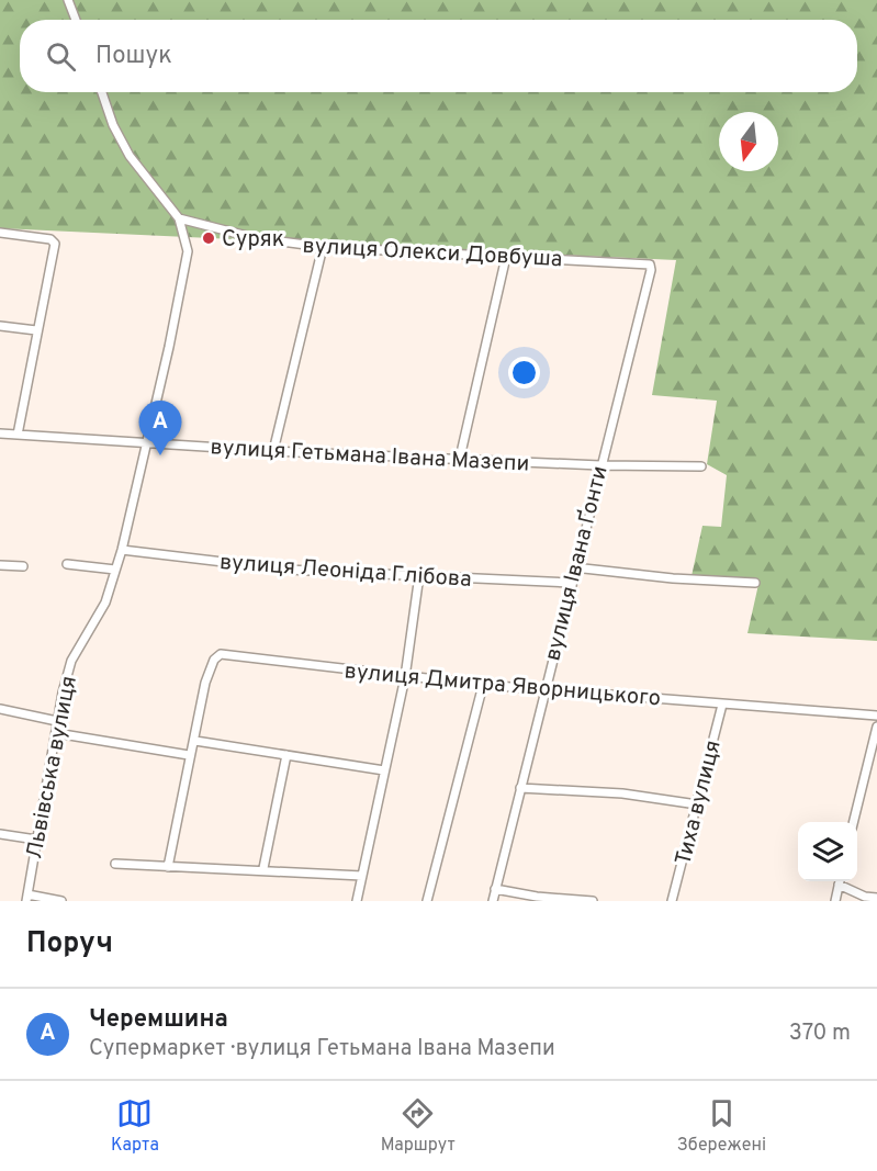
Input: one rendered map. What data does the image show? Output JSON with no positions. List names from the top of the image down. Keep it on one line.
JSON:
{"streets":{"street":["вулиця Олекси Довбуша","вулиця Гетьмана Івана Мазепи","вулиця Івана Ґонти","вулиця Леоніда Глібова","вулиця Дмитра Яворницького","Львівська вулиця","Тиха вулиця"]},"crossings":[["вулиця Олекси Довбуша","вулиця Івана Ґонти"],["вулиця Олекси Довбуша","Львівська вулиця"],["вулиця Гетьмана Івана Мазепи","вулиця Івана Ґонти"],["вулиця Гетьмана Івана Мазепи","Львівська вулиця"],["вулиця Івана Ґонти","вулиця Леоніда Глібова"],["вулиця Івана Ґонти","вулиця Дмитра Яворницького"],["вулиця Леоніда Глібова","Львівська вулиця"],["вулиця Дмитра Яворницького","Тиха вулиця"]],"places":["Суряк"],"north":"bottom","page":{"search":"Пошук","pins":"A","heading":"Поруч","list":[{"mark":"A","name":"Черемшина","note":"Супермаркет · вулиця Гетьмана Івана Мазепи","value":"370 m"}],"nav":["Карта","Маршрут","Збережені"]}}
